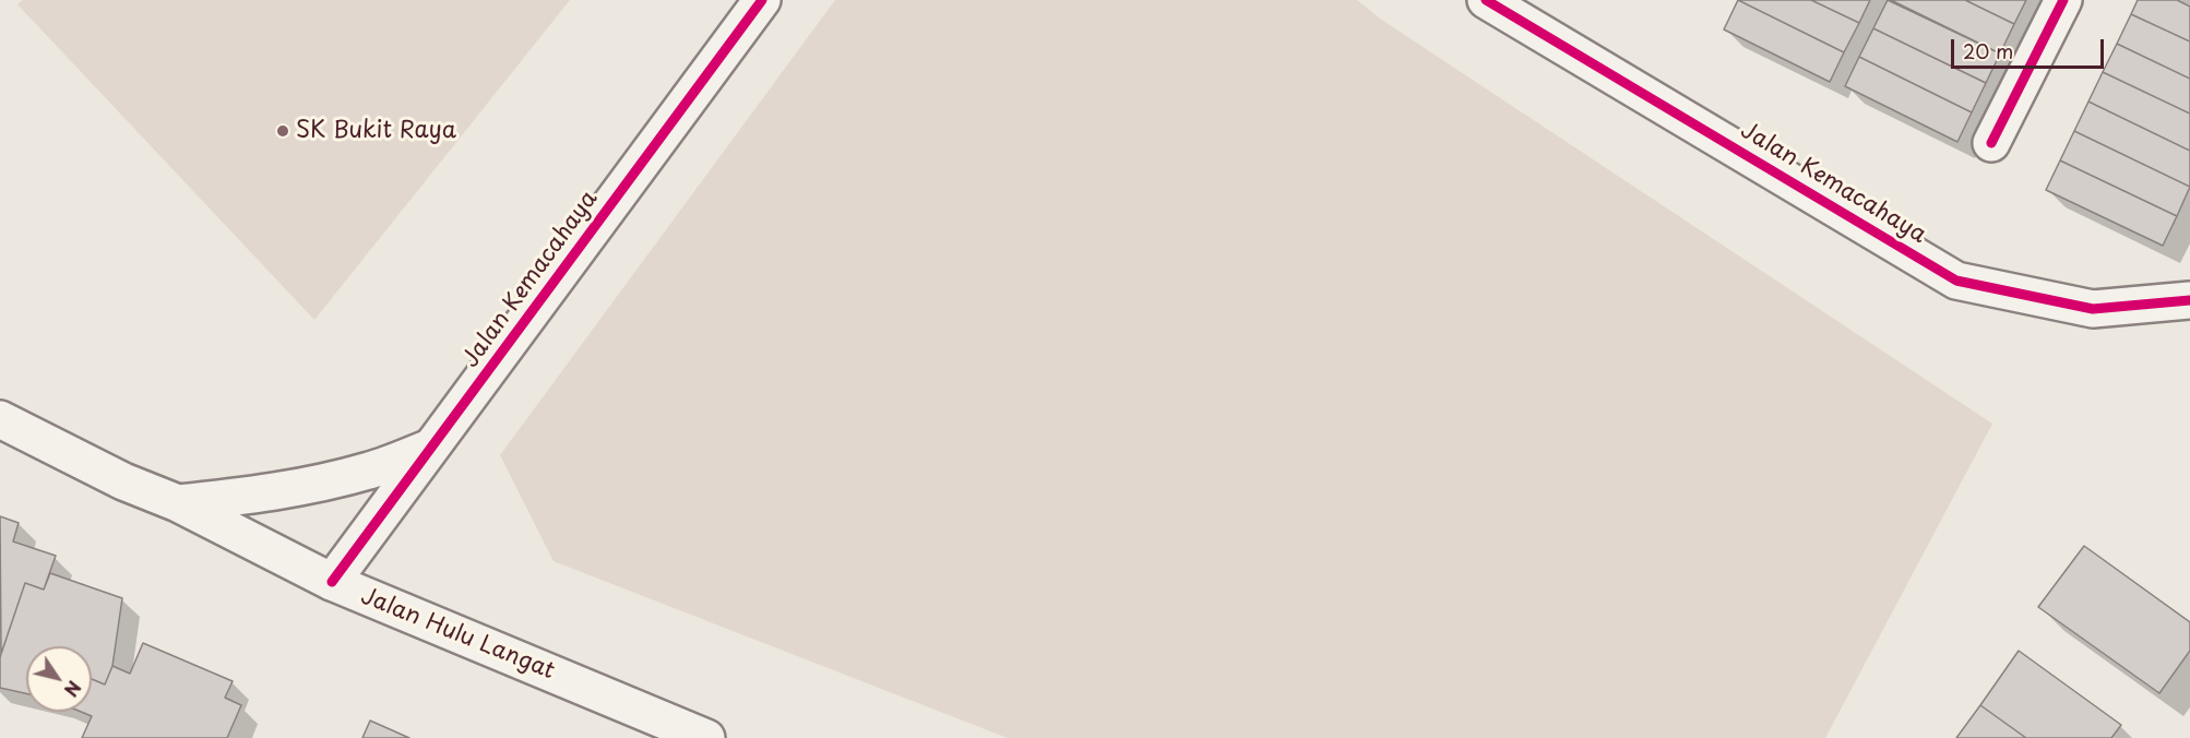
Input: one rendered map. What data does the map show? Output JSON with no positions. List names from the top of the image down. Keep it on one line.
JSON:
{"streets":{"street":["Jalan Kemacahaya","Jalan Hulu Langat"]},"crossings":[["Jalan Kemacahaya","Jalan Hulu Langat"]],"places":["SK Bukit Raya"],"scale_bar":"20 m","north":"bottom right"}
